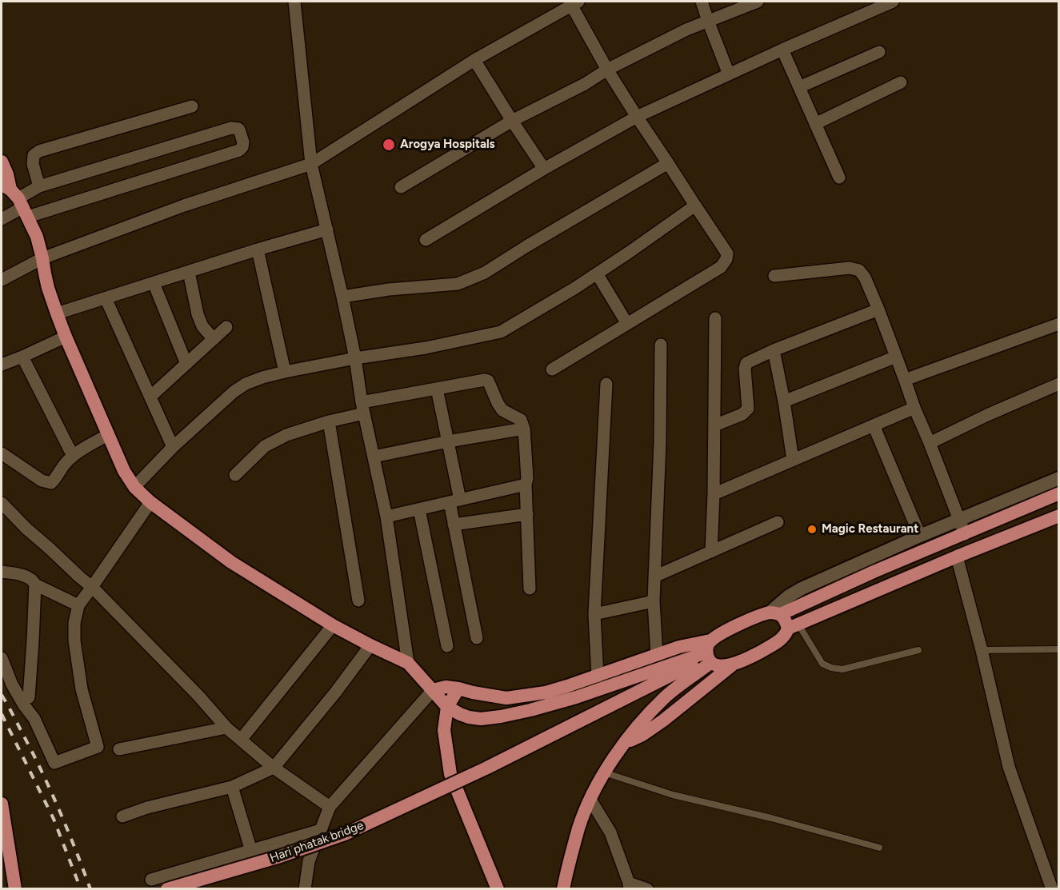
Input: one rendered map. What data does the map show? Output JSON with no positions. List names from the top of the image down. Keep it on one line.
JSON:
{"streets":{"main road":["Hari phatak bridge"]},"places":["Arogya Hospitals","Magic Restaurant"]}
